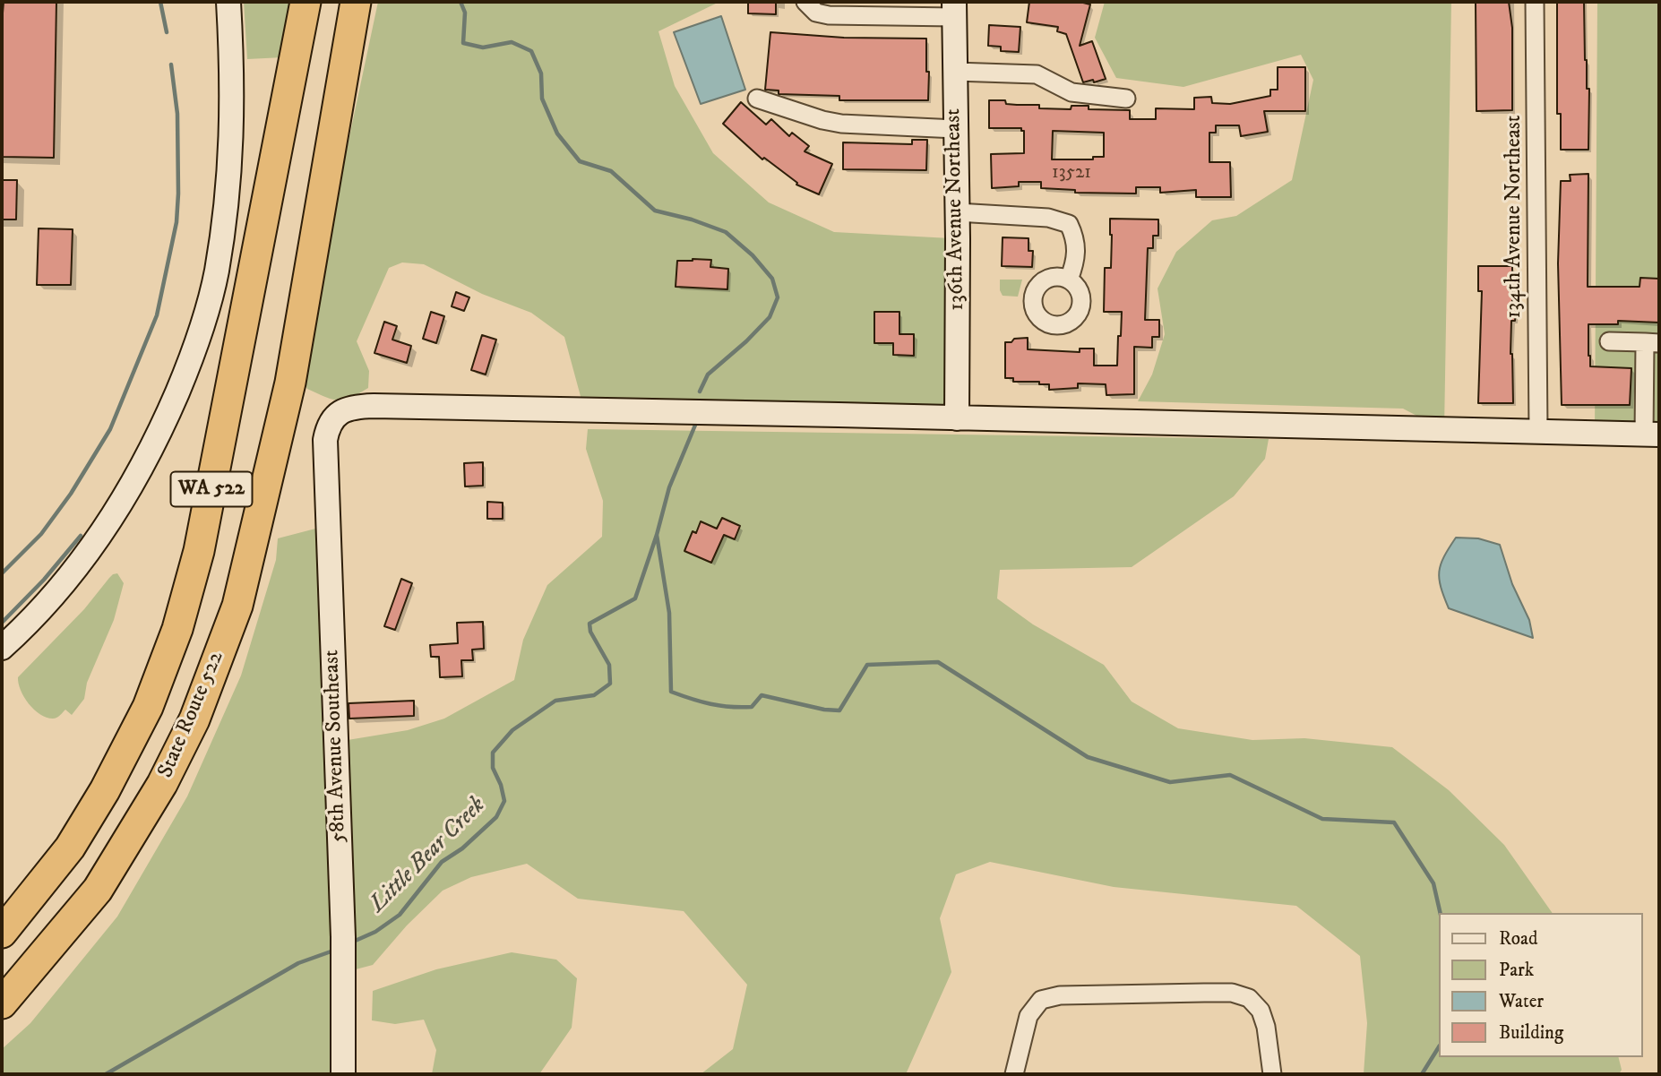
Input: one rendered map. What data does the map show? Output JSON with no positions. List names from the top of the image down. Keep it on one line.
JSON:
{"streets":{"highway":["WA 522","State Route 522"],"street":["136th Avenue Northeast","134th Avenue Northeast","58th Avenue Southeast"]},"crossings":[["136th Avenue Northeast","58th Avenue Southeast"]],"water":["Little Bear Creek"],"house_numbers":["13521"],"legend":["Road","Park","Water","Building"]}
